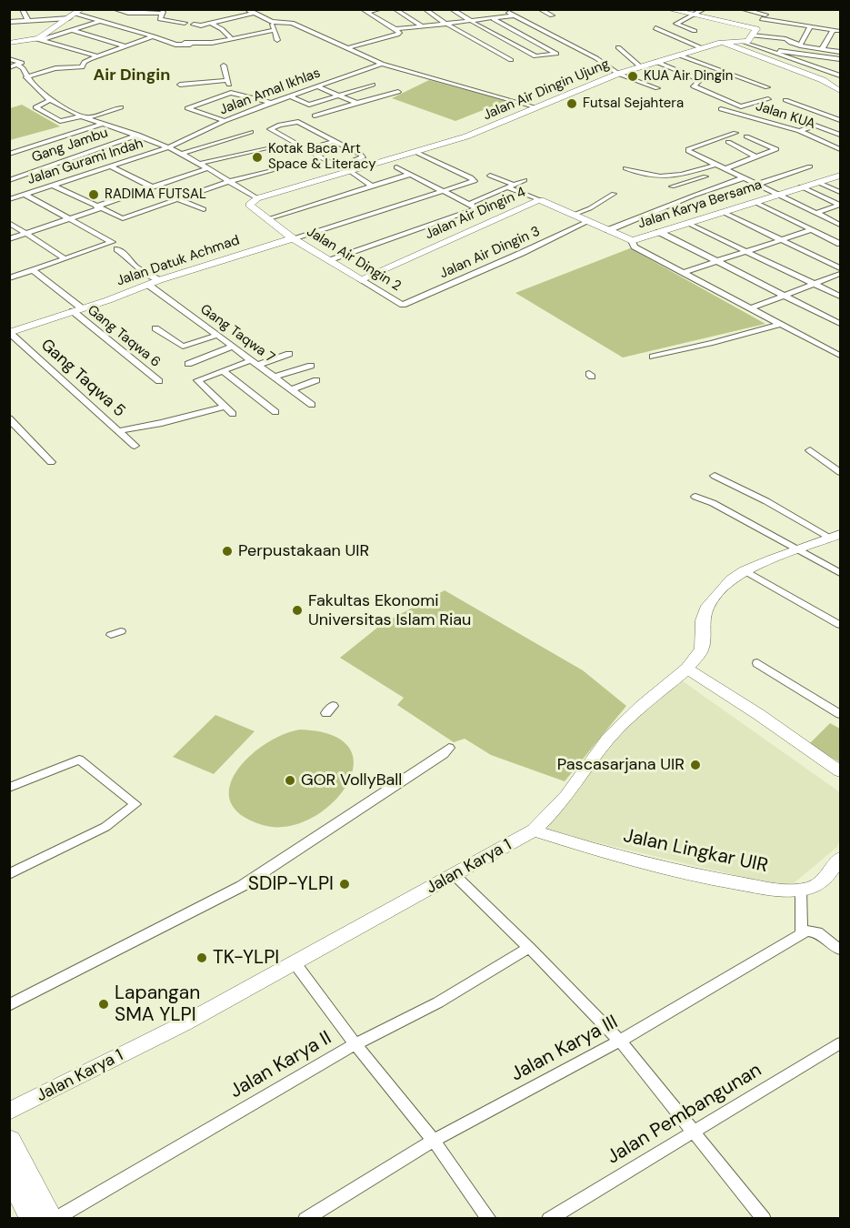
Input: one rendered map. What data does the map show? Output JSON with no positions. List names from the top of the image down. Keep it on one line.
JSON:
{"streets":{"street":["Jalan Air Dingin Ujung","Jalan Amal Ikhlas","Jalan KUA","Gang Jambu","Jalan Gurami Indah","Jalan Karya Bersama","Jalan Air Dingin 4","Jalan Air Dingin 3","Jalan Air Dingin 2","Jalan Datuk Achmad","Gang Taqwa 7","Gang Taqwa 6","Gang Taqwa 5","Jalan Lingkar UIR","Jalan Karya 1","Jalan Karya III","Jalan Karya II","Jalan Pembangunan"]},"crossings":[["Jalan Amal Ikhlas","Jalan Gurami Indah"],["Jalan Karya Bersama","Jalan Air Dingin 4"],["Jalan Air Dingin 4","Jalan Air Dingin 3"],["Jalan Air Dingin 4","Jalan Air Dingin 2"],["Jalan Air Dingin 3","Jalan Air Dingin 2"],["Jalan Air Dingin 2","Jalan Datuk Achmad"],["Jalan Datuk Achmad","Gang Taqwa 7"],["Jalan Datuk Achmad","Gang Taqwa 6"],["Jalan Datuk Achmad","Gang Taqwa 5"],["Jalan Lingkar UIR","Jalan Karya 1"]],"districts":["Air Dingin"],"places":["KUA Air Dingin","Futsal Sejahtera","Kotak Baca Art Space & Literacy","RADIMA FUTSAL","Perpustakaan UIR","Fakultas Ekonomi Universitas Islam Riau","Pascasarjana UIR","GOR VollyBall","SDIP-YLPI","TK-YLPI","Lapangan SMA YLPI"]}
